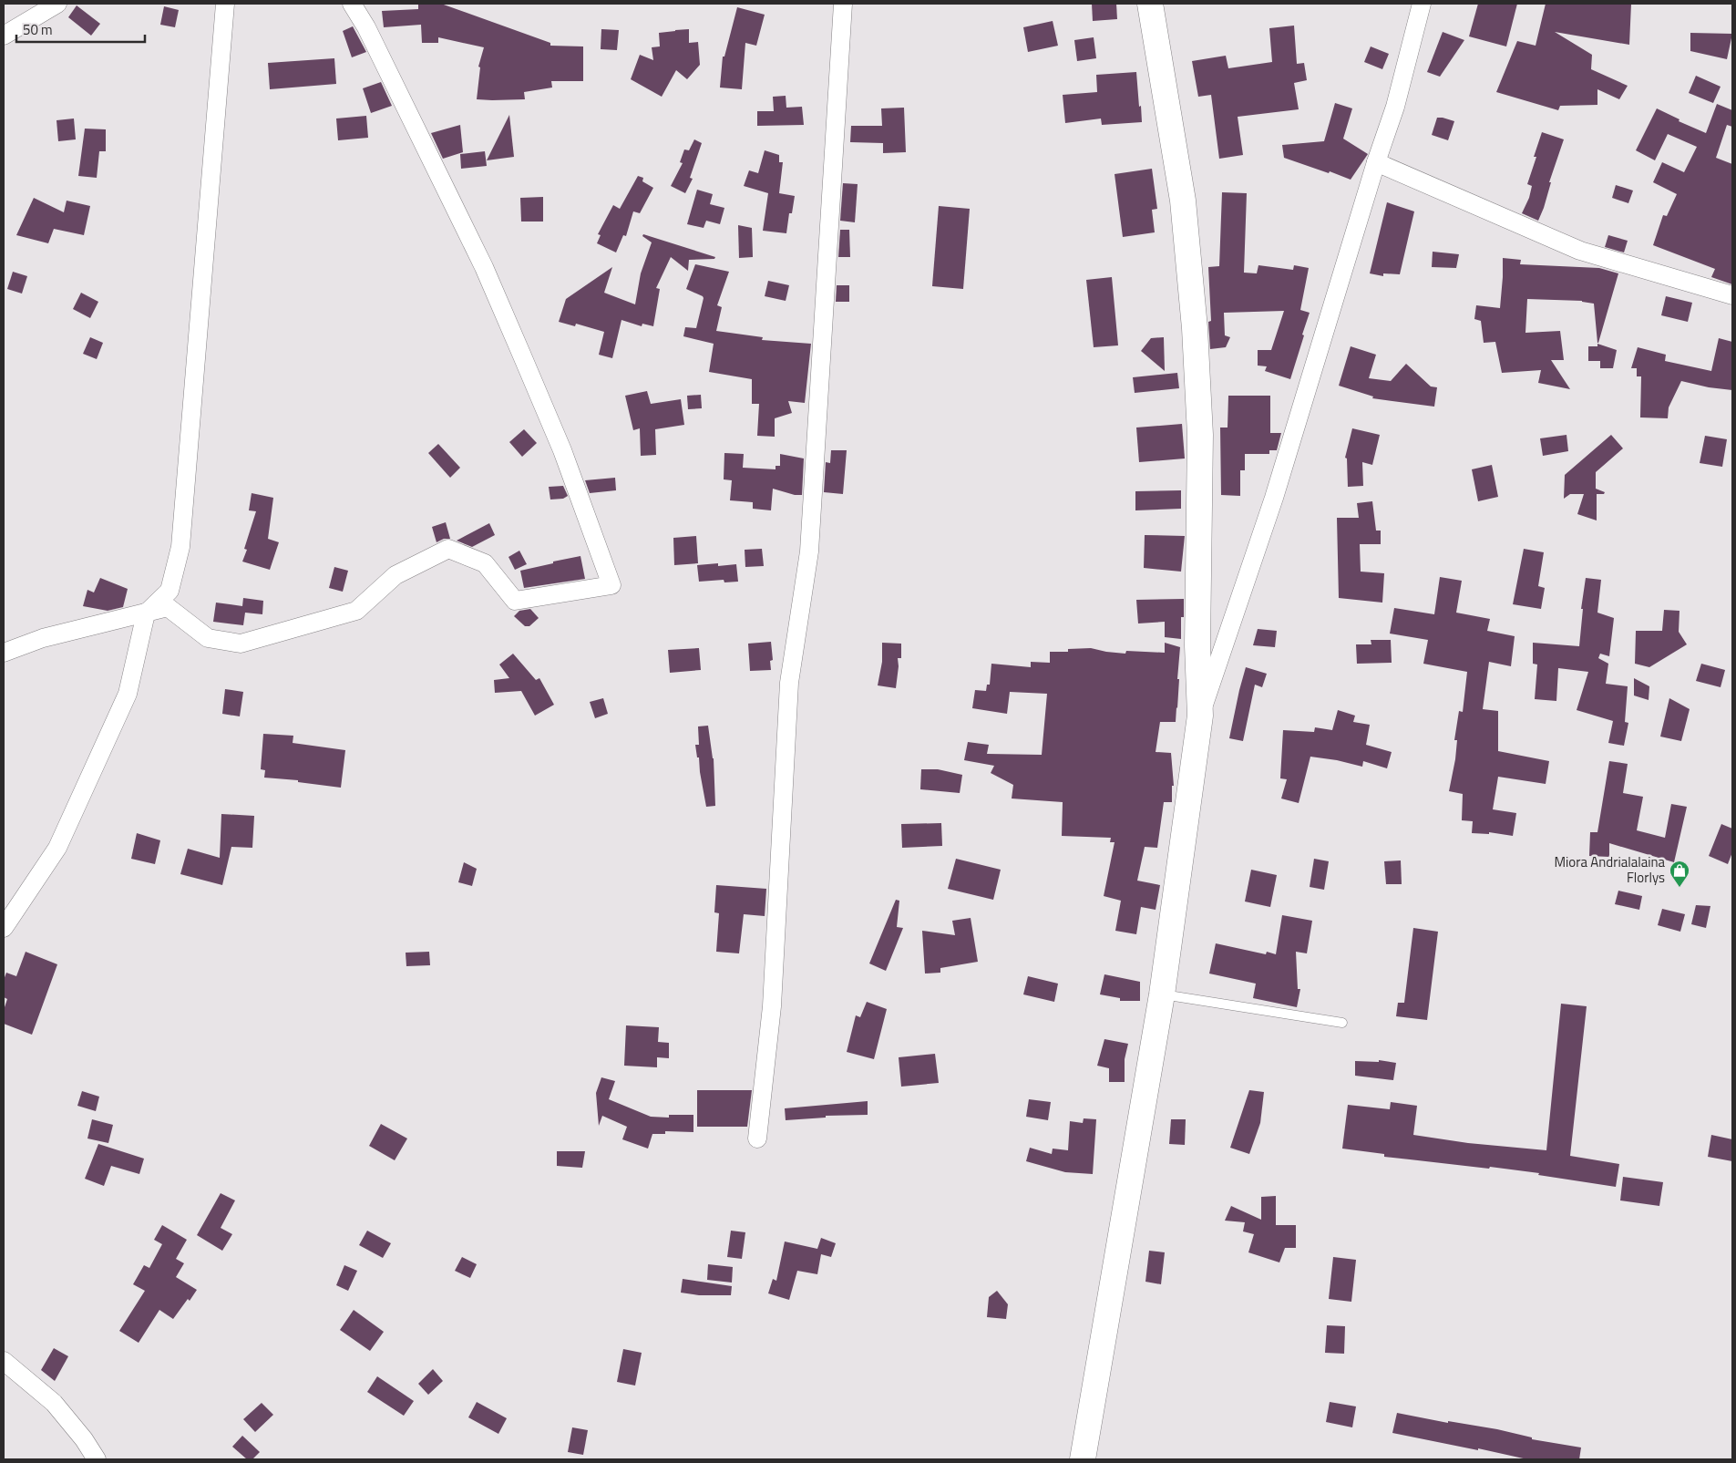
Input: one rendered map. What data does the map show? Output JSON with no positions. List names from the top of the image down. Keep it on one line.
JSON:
{"places":{"shop":["Miora Andrialalaina Florlys"]},"scale_bar":"50 m"}
